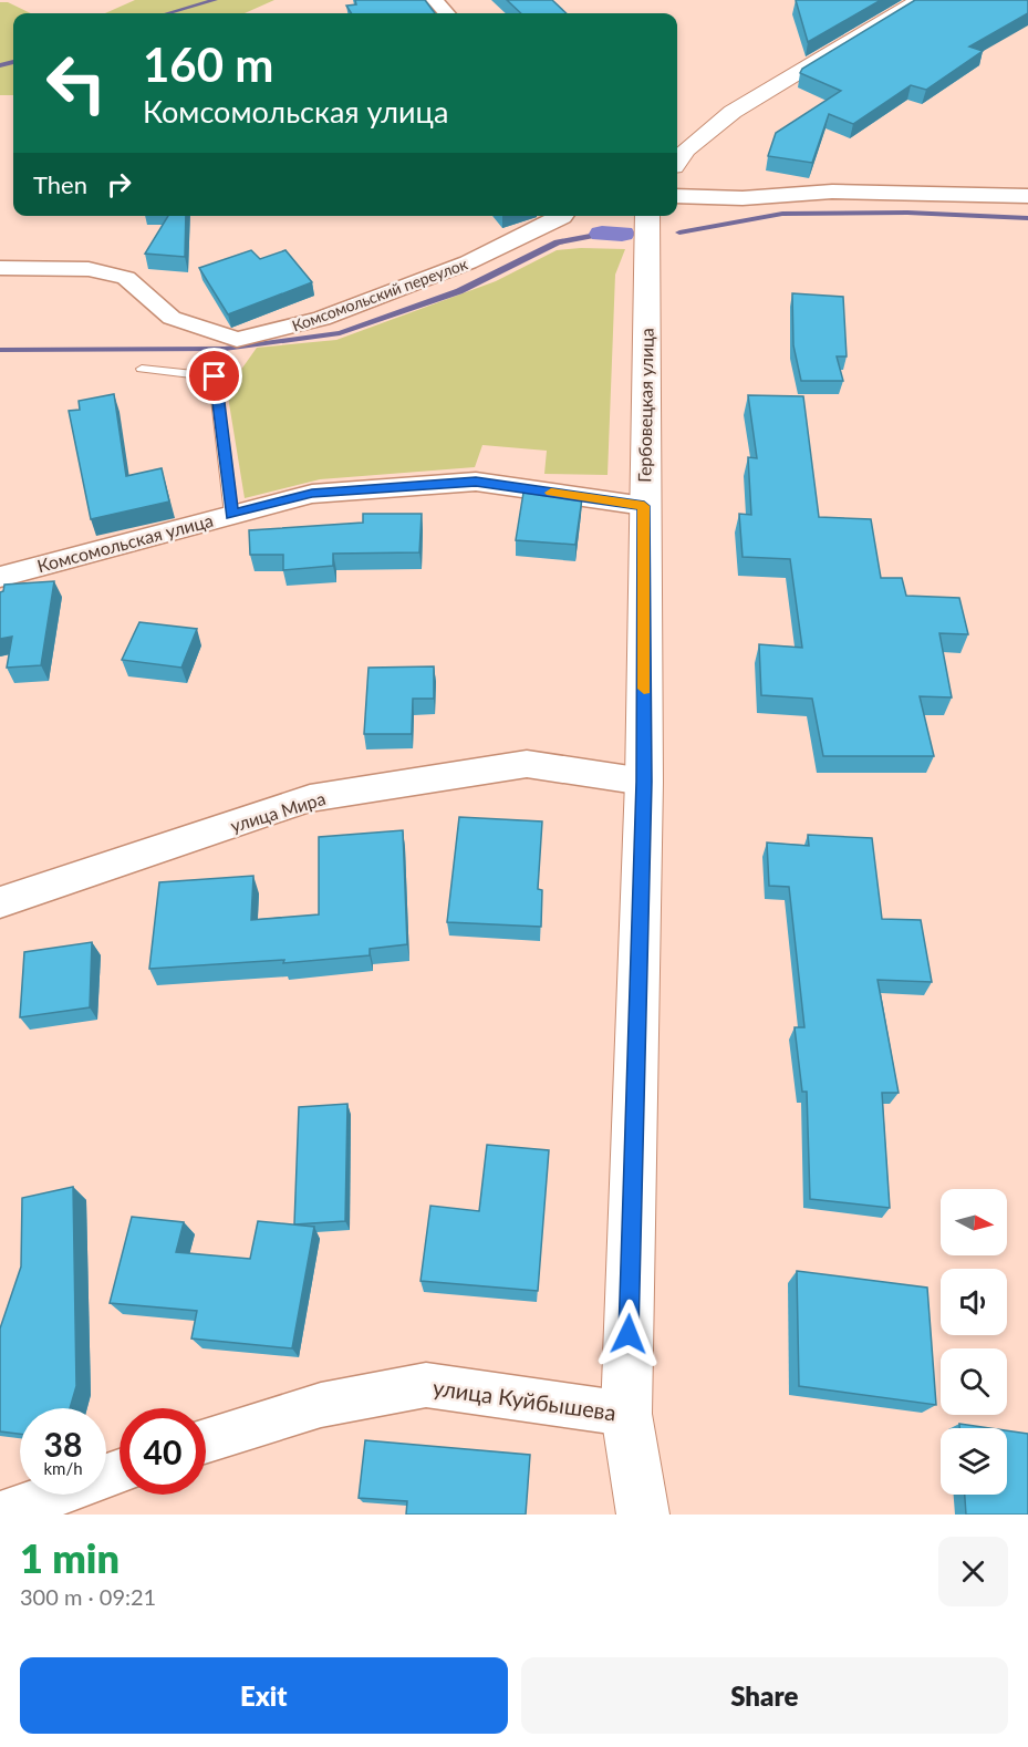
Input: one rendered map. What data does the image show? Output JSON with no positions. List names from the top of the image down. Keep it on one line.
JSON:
{"streets":{"street":["Комсомольский переулок","Гербовецкая улица","Комсомольская улица","улица Мира","улица Куйбышева"]},"crossings":[["Гербовецкая улица","Комсомольская улица"],["Гербовецкая улица","улица Мира"],["Гербовецкая улица","улица Куйбышева"]],"north":"right","page":{"turn":["160 m","Комсомольская улица"],"then":"Then","speed":"38 km/h","limit":"40","heading":["1 min","300 m · 09:21"],"buttons":["Exit","Share"]}}
